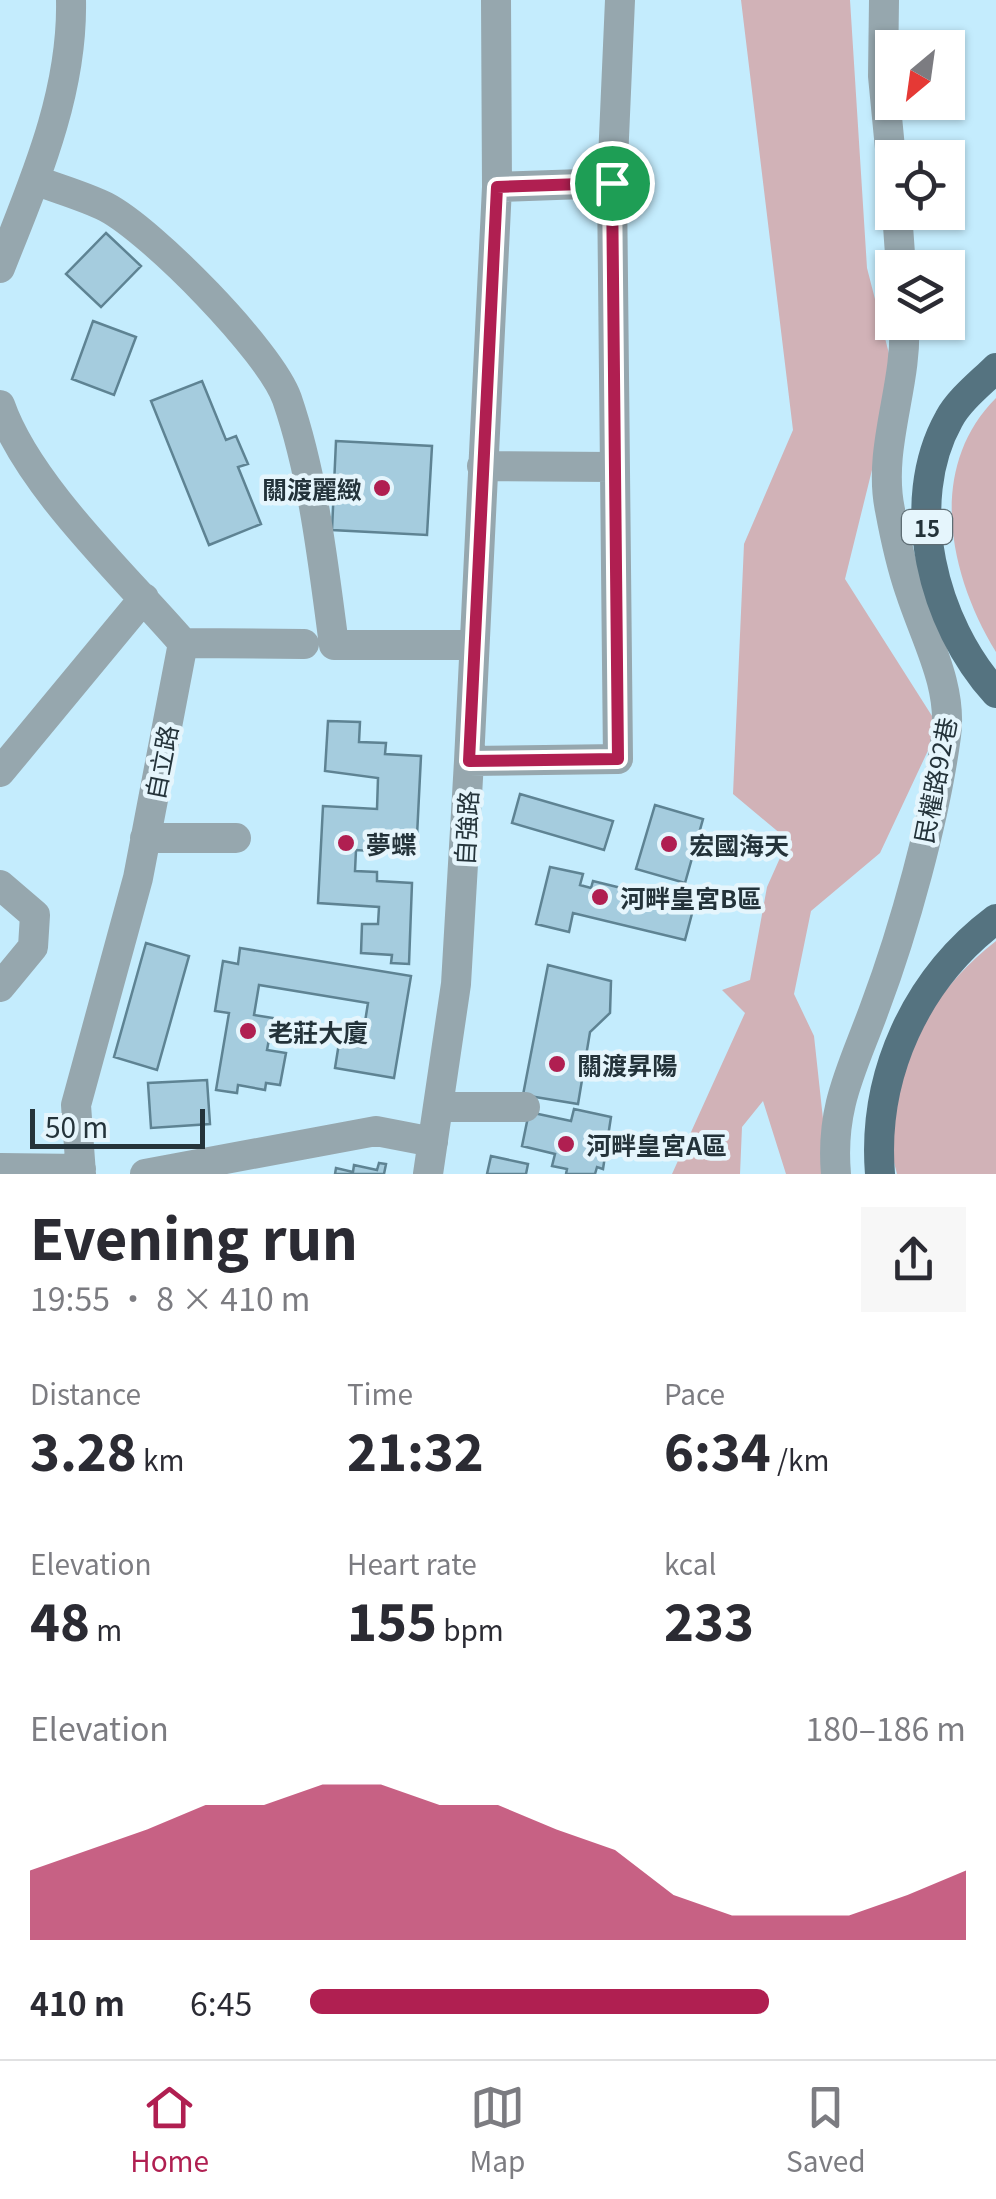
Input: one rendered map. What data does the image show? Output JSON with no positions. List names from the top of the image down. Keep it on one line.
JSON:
{"streets":{"main road":["15"],"street":["自立路","民權路92巷","自強路"]},"places":["關渡麗緻","夢蝶","宏國海天","河畔皇宮B區","老莊大廈","關渡昇陽","河畔皇宮A區"],"scale_bar":"50 m","north":"bottom left","page":{"scale":"50 m","heading":["Evening run","19:55 · 8 × 410 m"],"stats":[["Distance","3.28 km"],["Time","21:32"],["Pace","6:34 /km"],["Elevation","48 m"],["Heart rate","155 bpm"],["kcal","233"]],"chart":["Elevation","180–186 m"],"list":[{"name":"410 m","note":"6:45"}],"tabs":["Home","Map","Saved"]}}
